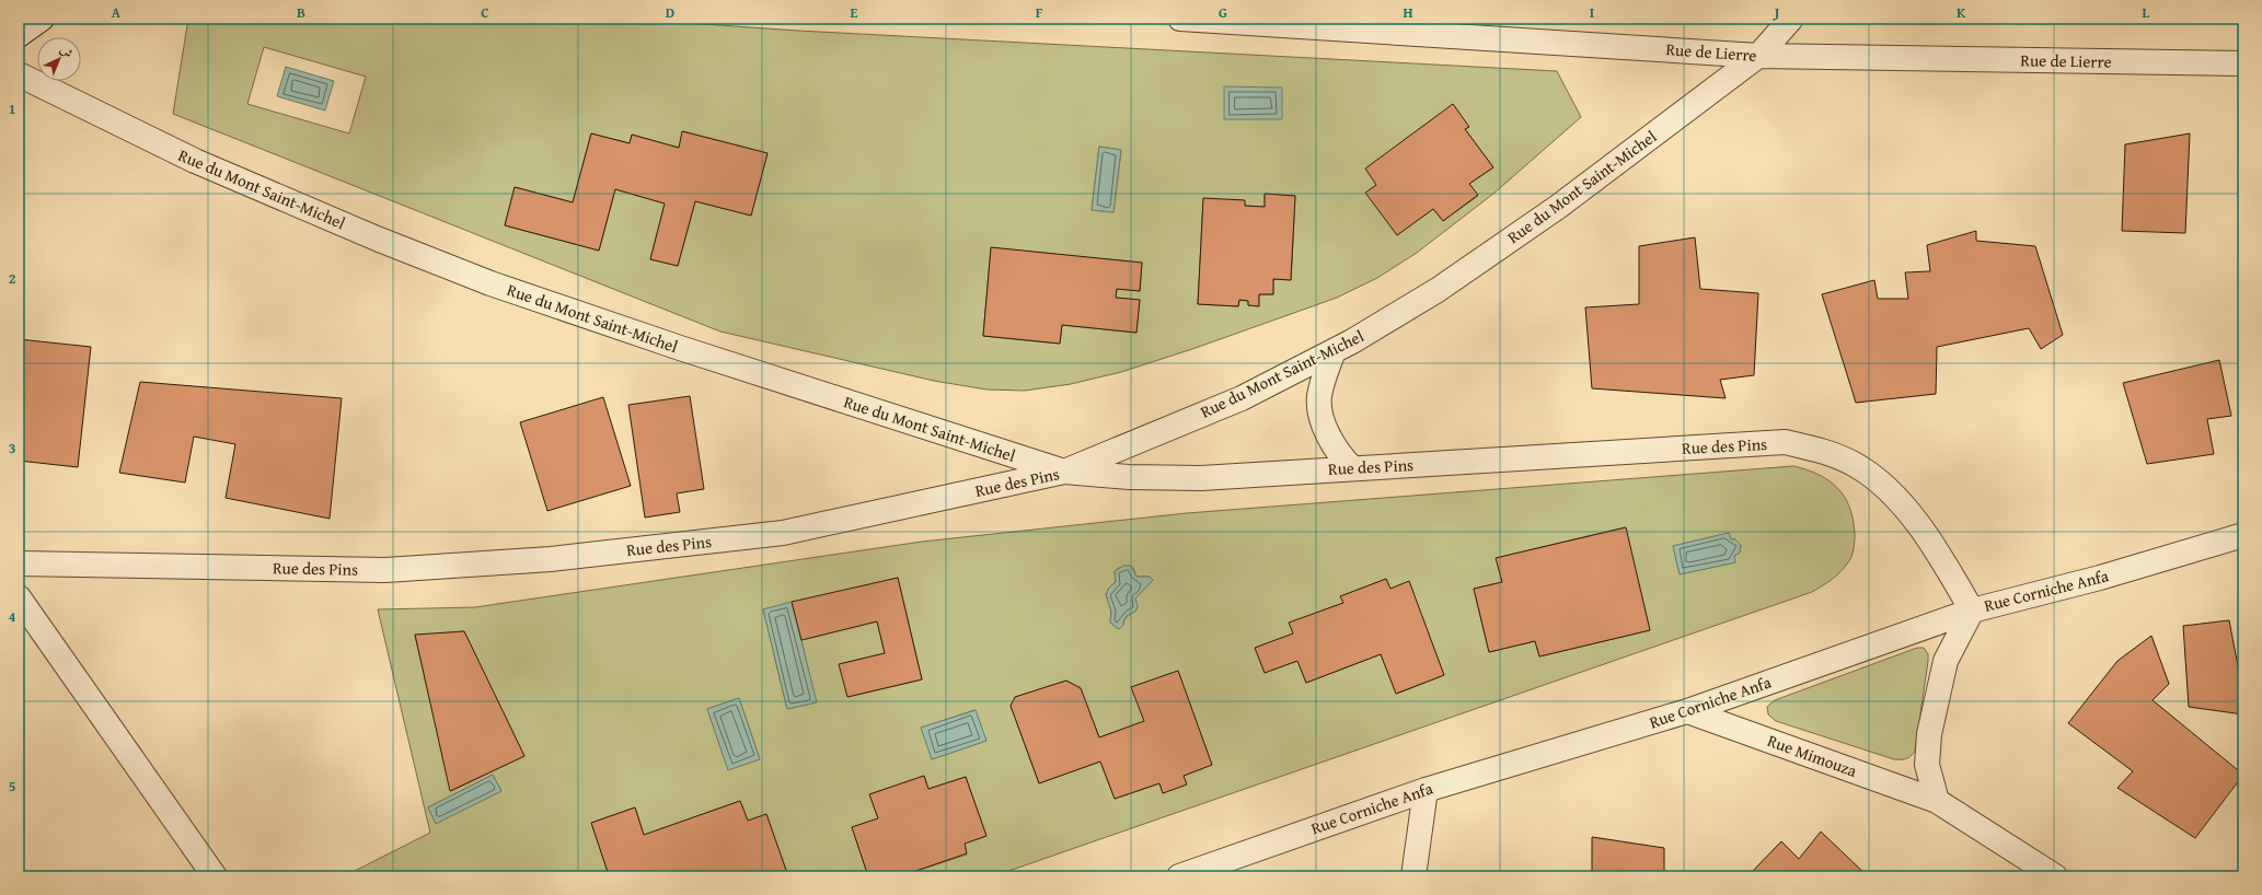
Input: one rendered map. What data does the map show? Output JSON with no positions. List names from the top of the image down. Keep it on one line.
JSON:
{"streets":{"street":["Rue de Lierre","Rue du Mont Saint-Michel","Rue des Pins","Rue Corniche Anfa","Rue Mimouza"]},"crossings":[["Rue de Lierre","Rue du Mont Saint-Michel"],["Rue du Mont Saint-Michel","Rue des Pins"],["Rue des Pins","Rue Corniche Anfa"],["Rue Corniche Anfa","Rue Mimouza"]],"north":"top right","grid":{"columns":["A","B","C","D","E","F","G","H","I","J","K","L"],"rows":["1","2","3","4","5"]}}
